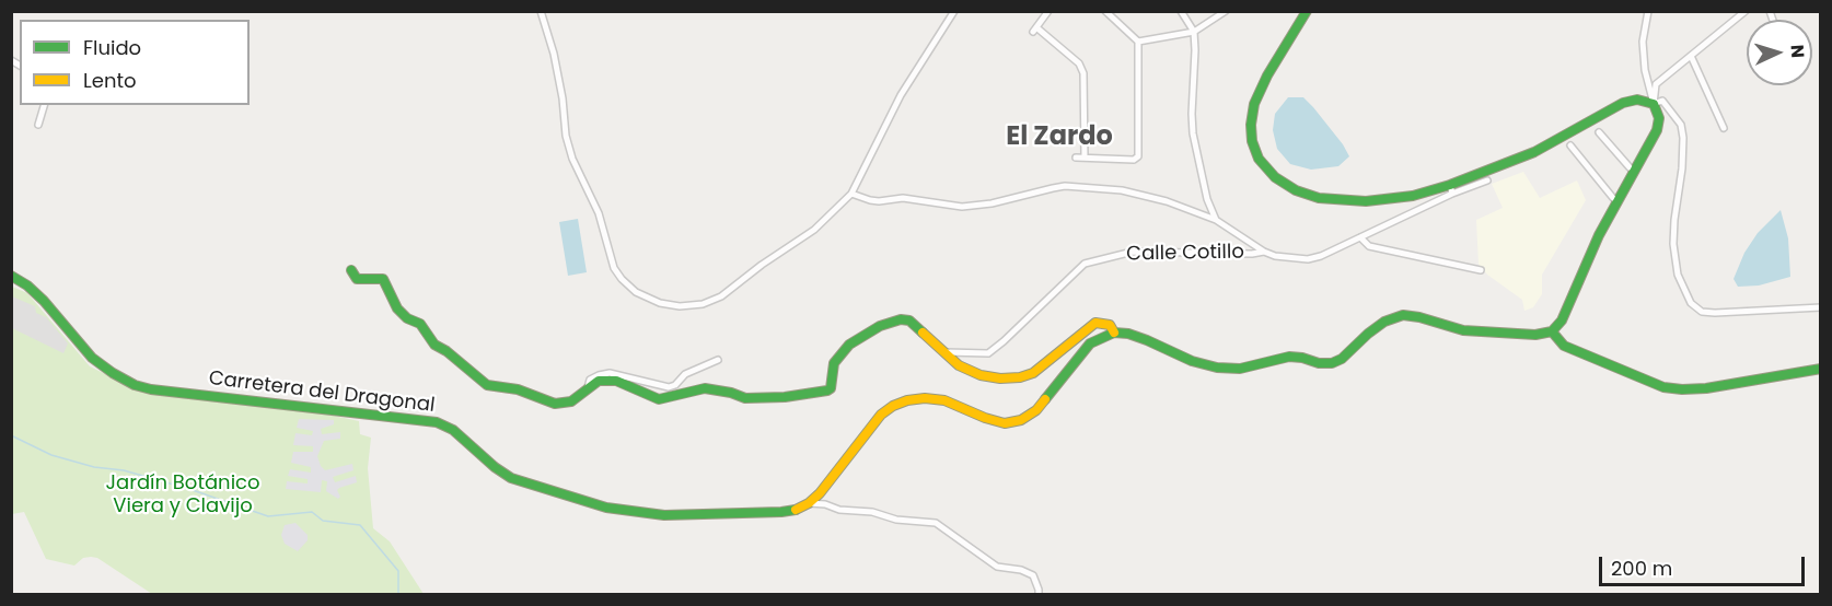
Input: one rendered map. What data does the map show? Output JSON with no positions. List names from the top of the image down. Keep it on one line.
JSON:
{"streets":{"main road":["Carretera del Dragonal"],"street":["Calle Cotillo"]},"districts":["El Zardo"],"parks":["Jardín Botánico Viera y Clavijo"],"legend":["Fluido","Lento"],"scale_bar":"200 m","north":"right"}
